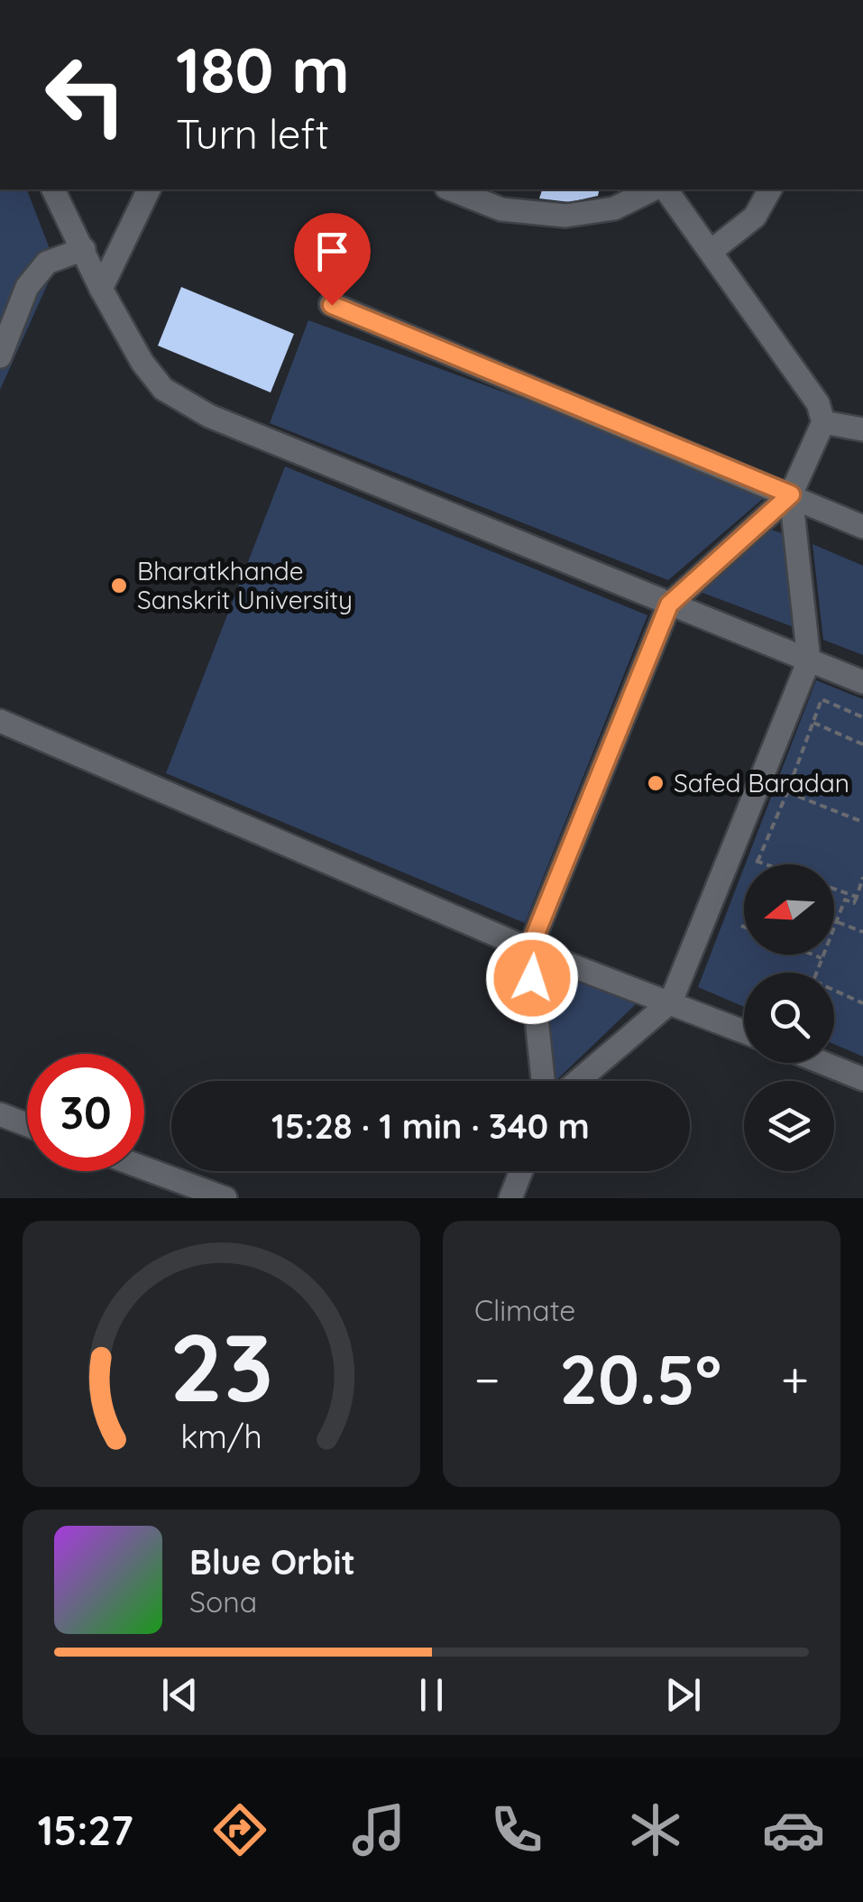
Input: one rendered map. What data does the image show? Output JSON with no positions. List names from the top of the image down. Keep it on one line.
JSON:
{"places":["Bharatkhande Sanskrit University","Safed Baradan"],"north":"left","page":{"turn":["180 m","Turn left"],"limit":"30","trip":"15:28 · 1 min · 340 m","tile":"Climate","heat":["−","20.5°","+"],"song":["Blue Orbit","Sona"],"tabs":"15:27","gauge":["23","km/h"]}}
